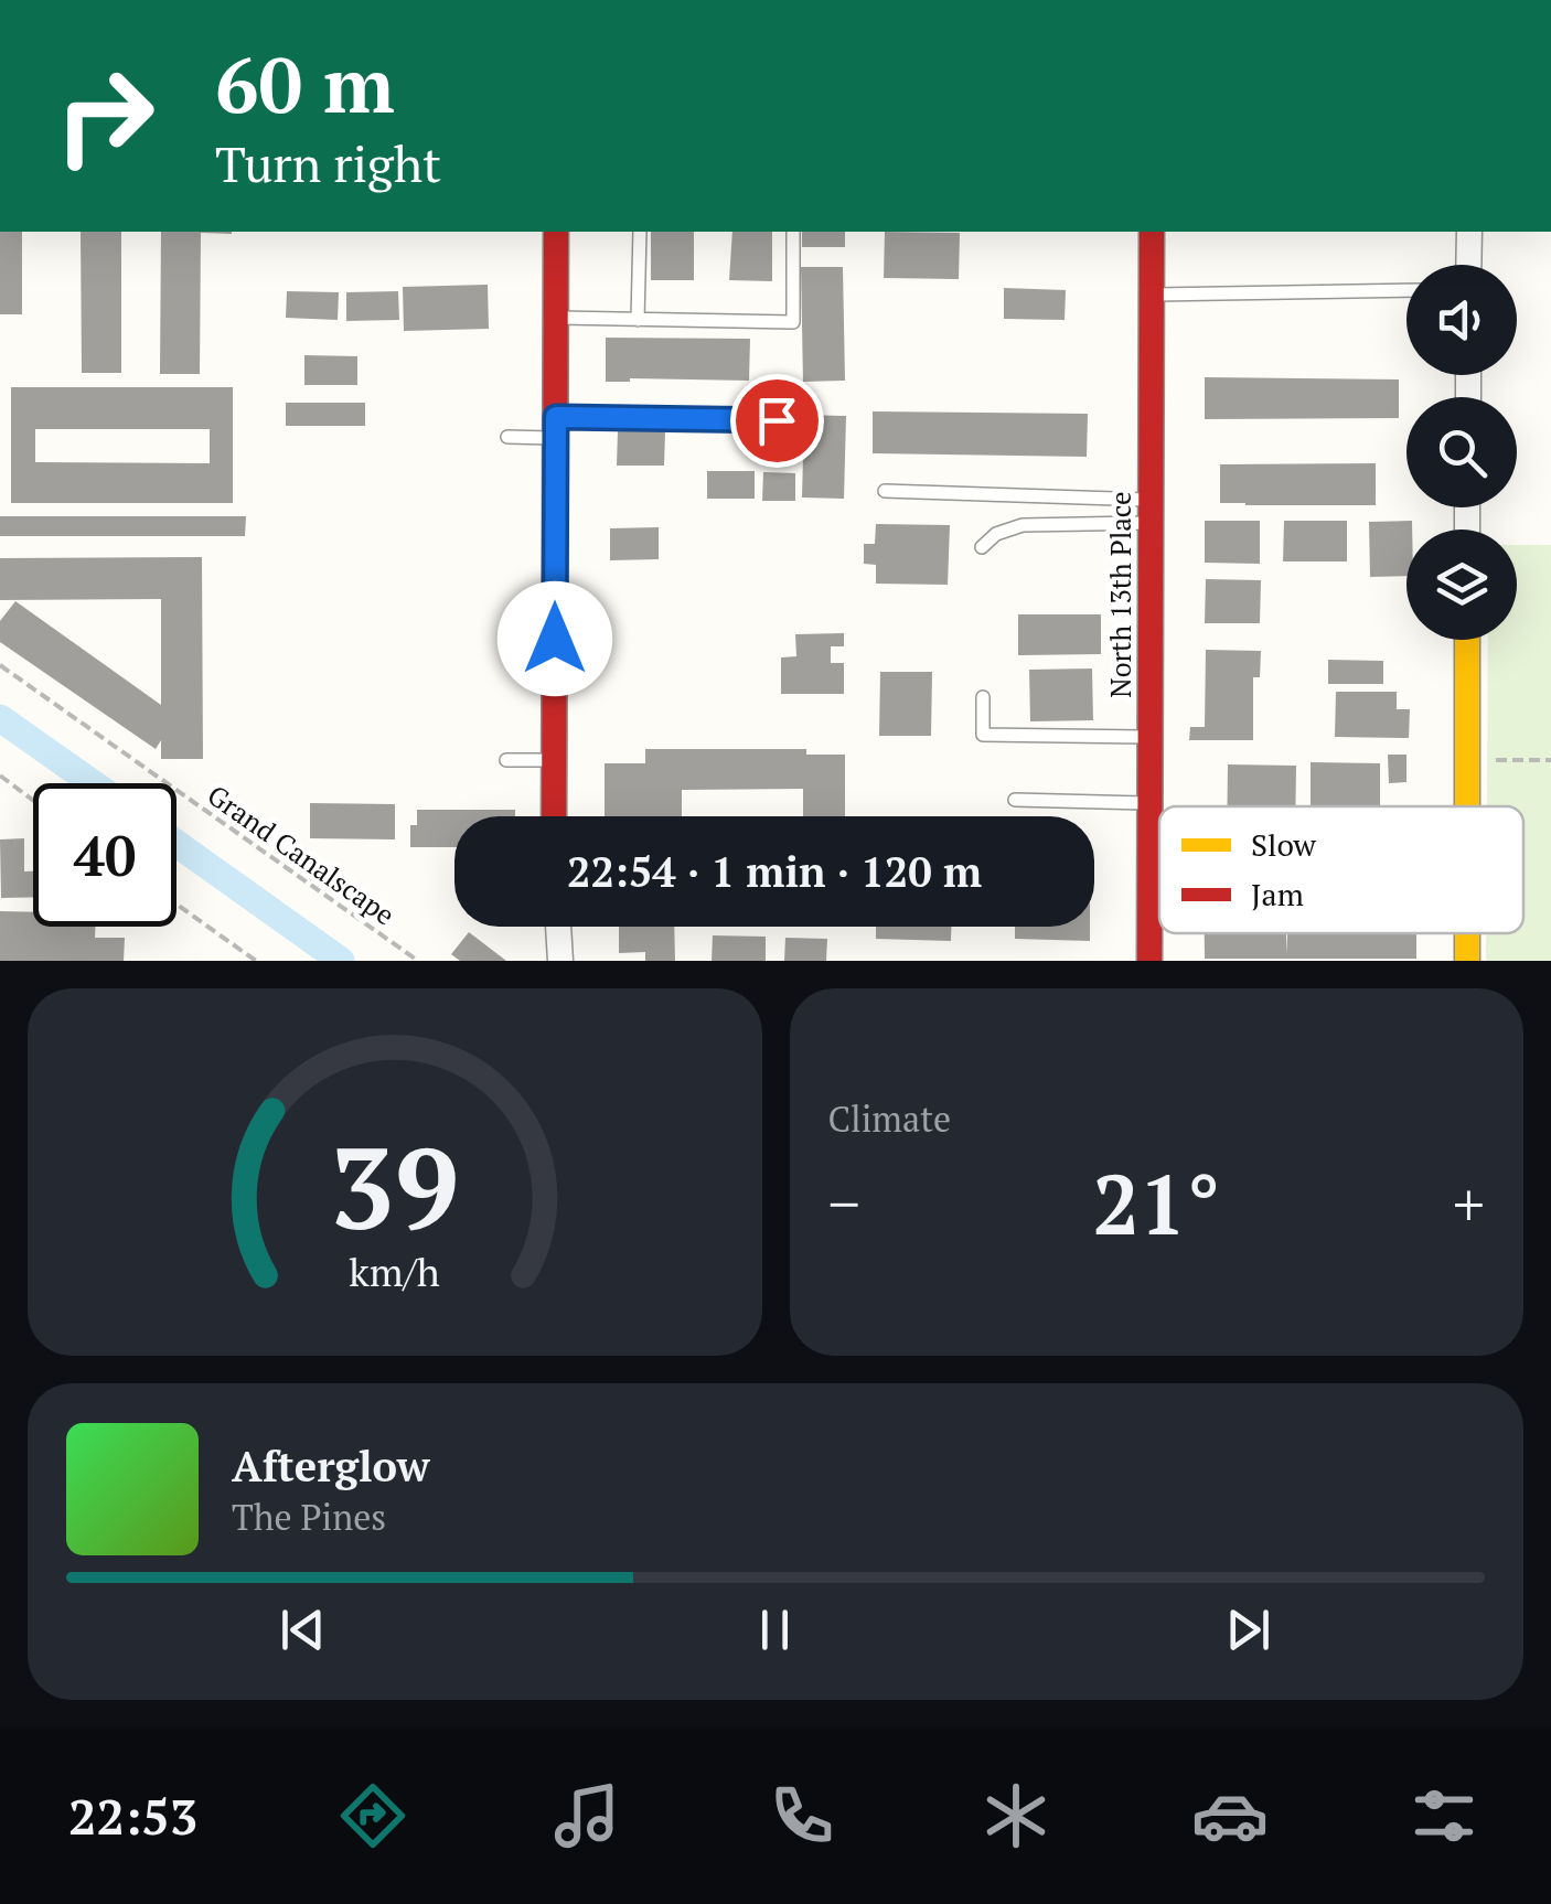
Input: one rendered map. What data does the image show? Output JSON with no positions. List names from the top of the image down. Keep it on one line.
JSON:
{"streets":{"street":["North 13th Place"],"path":["Grand Canalscape"]},"legend":["Slow","Jam"],"page":{"turn":["60 m","Turn right"],"limit":"40","trip":"22:54 · 1 min · 120 m","tile":"Climate","heat":["−","21°","+"],"song":["Afterglow","The Pines"],"tabs":"22:53","gauge":["39","km/h"]}}
